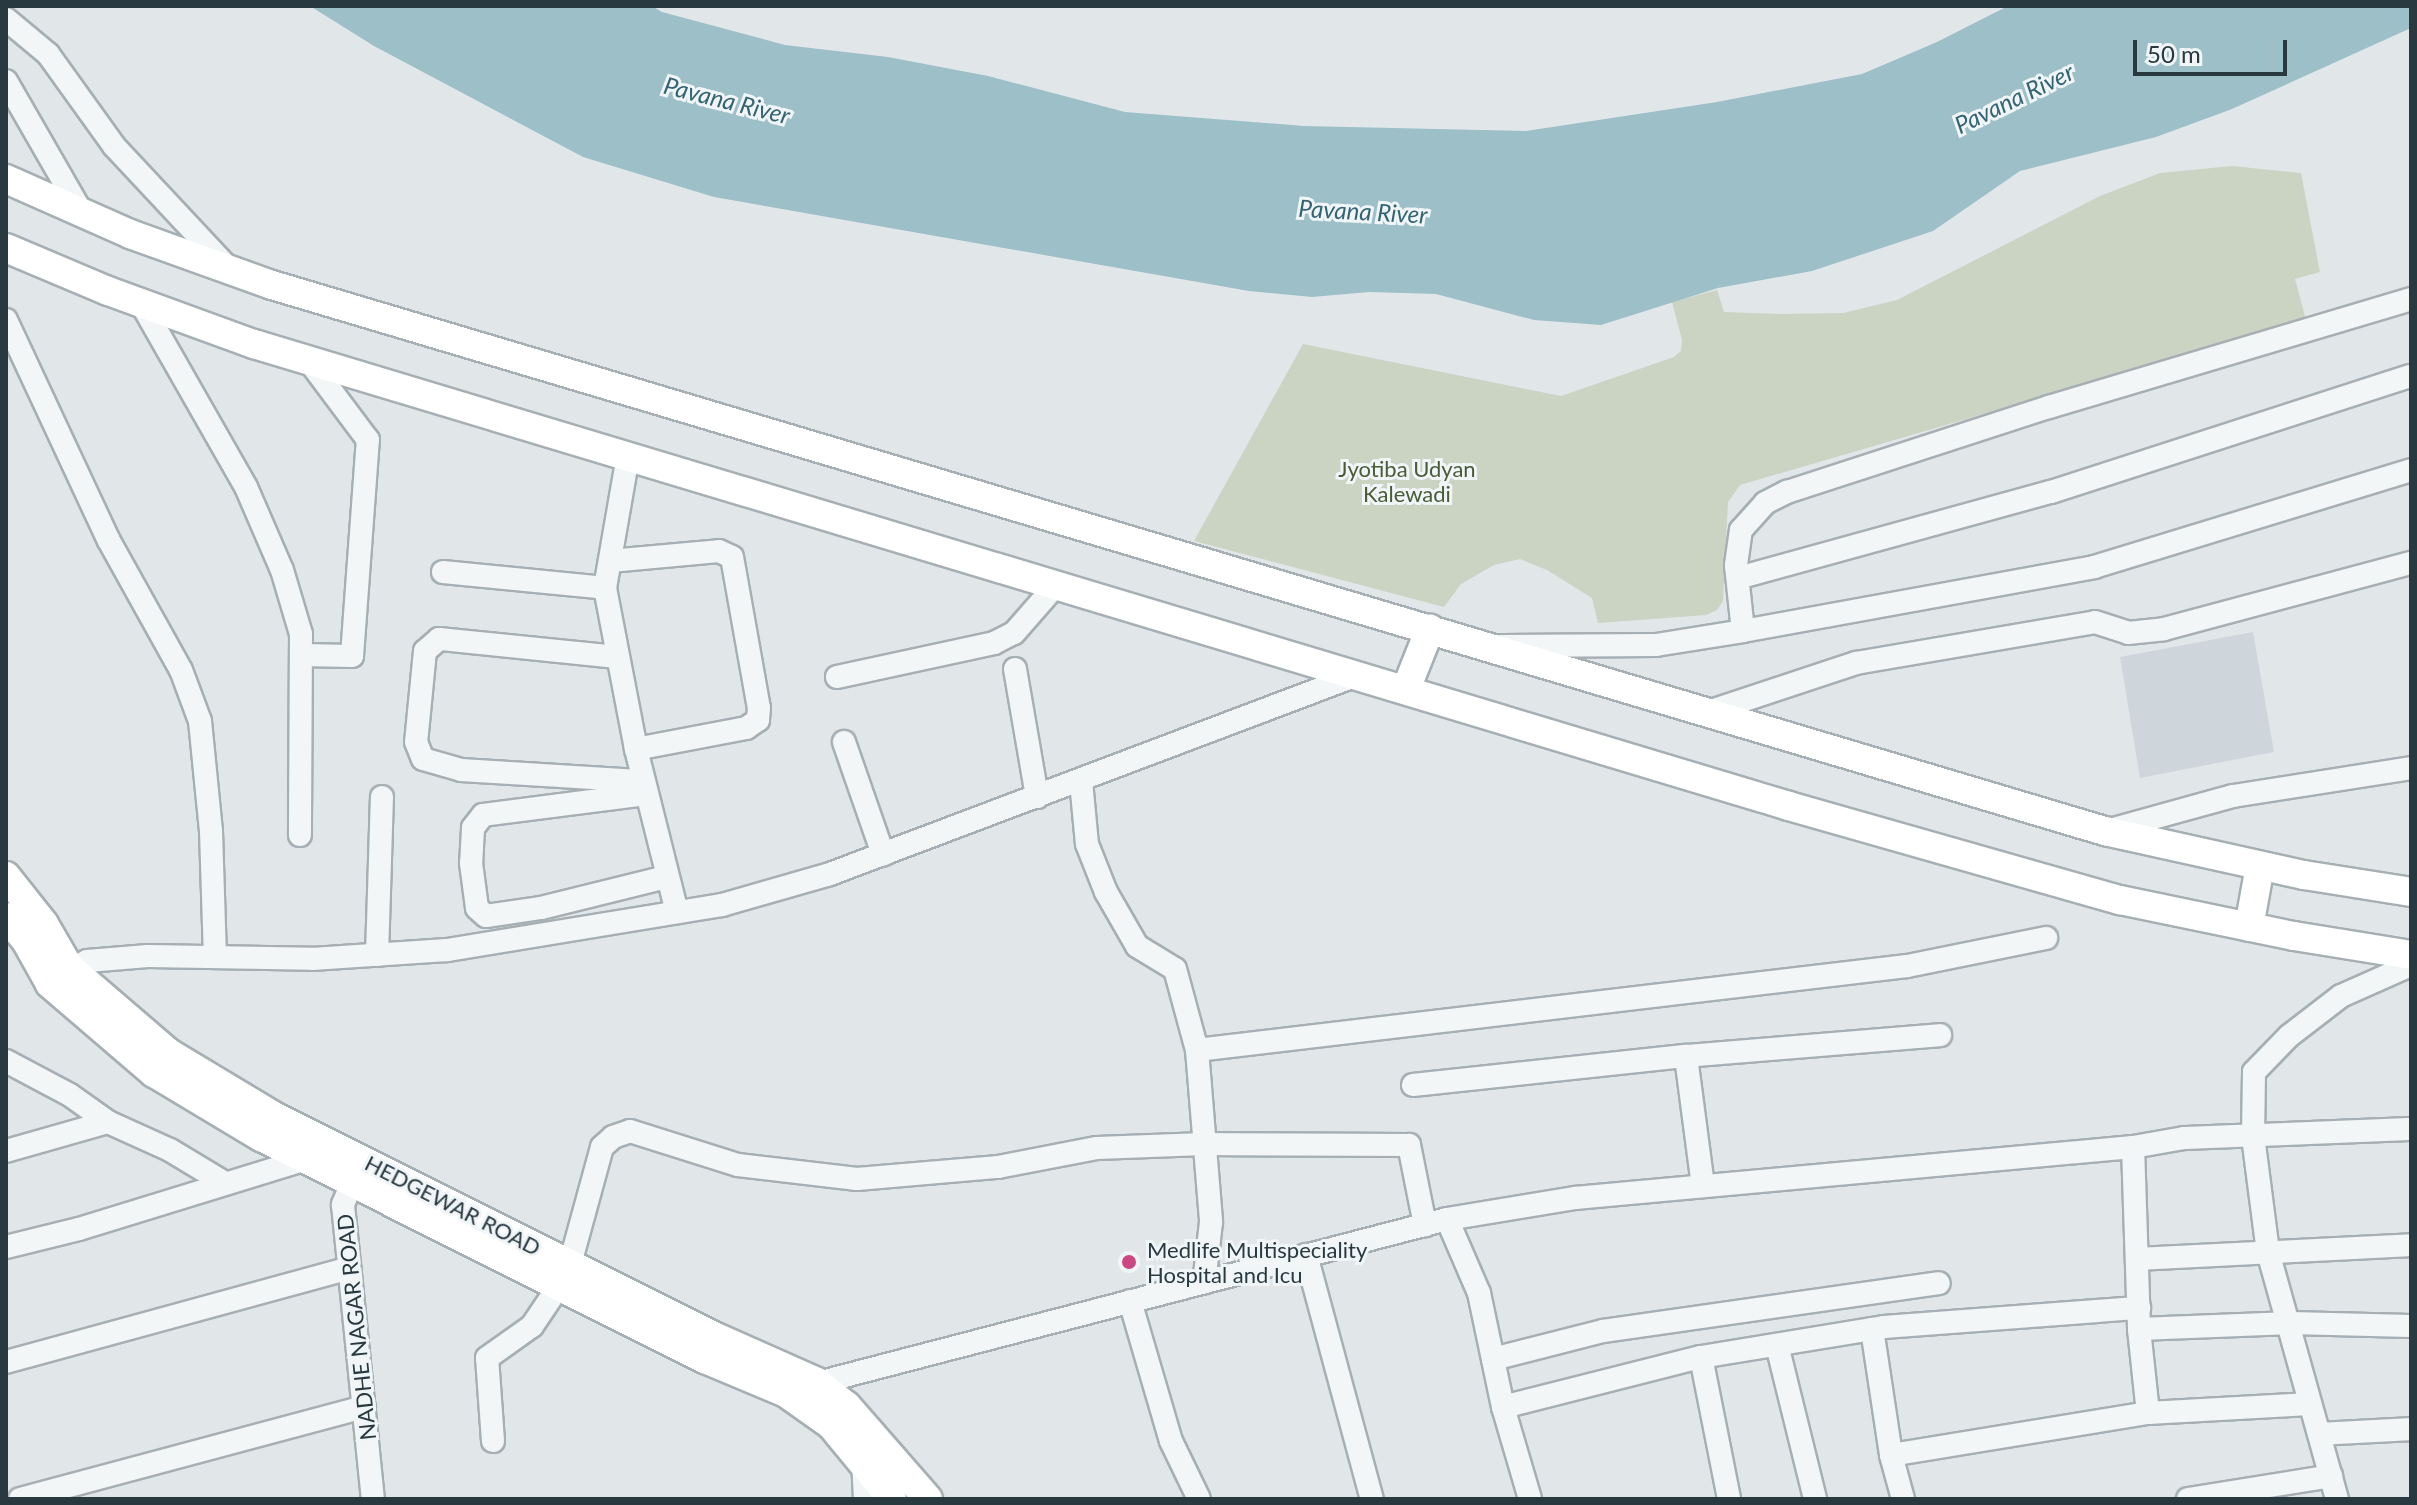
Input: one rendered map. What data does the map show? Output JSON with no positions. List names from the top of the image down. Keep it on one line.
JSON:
{"streets":{"main road":["HEDGEWAR ROAD"],"street":["NADHE NAGAR ROAD"]},"crossings":[["HEDGEWAR ROAD","NADHE NAGAR ROAD"]],"water":["Pavana River"],"parks":["Jyotiba Udyan Kalewadi"],"places":["Medlife Multispeciality Hospital and Icu"],"scale_bar":"50 m"}
